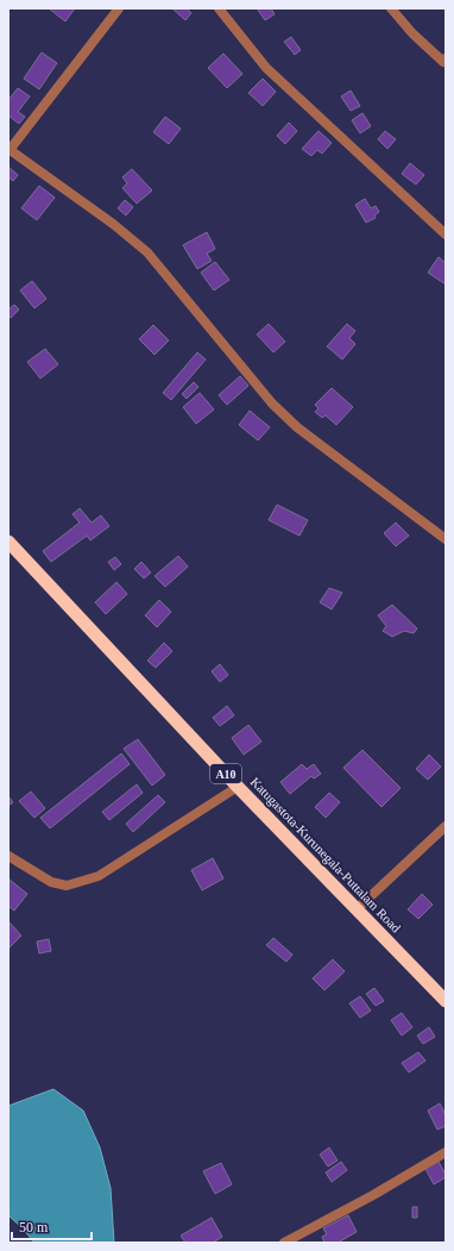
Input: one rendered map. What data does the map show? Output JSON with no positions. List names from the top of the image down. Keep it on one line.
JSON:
{"streets":{"highway":["A10","Katugastota-Kurunegala-Puttalam Road"]},"scale_bar":"50 m"}
